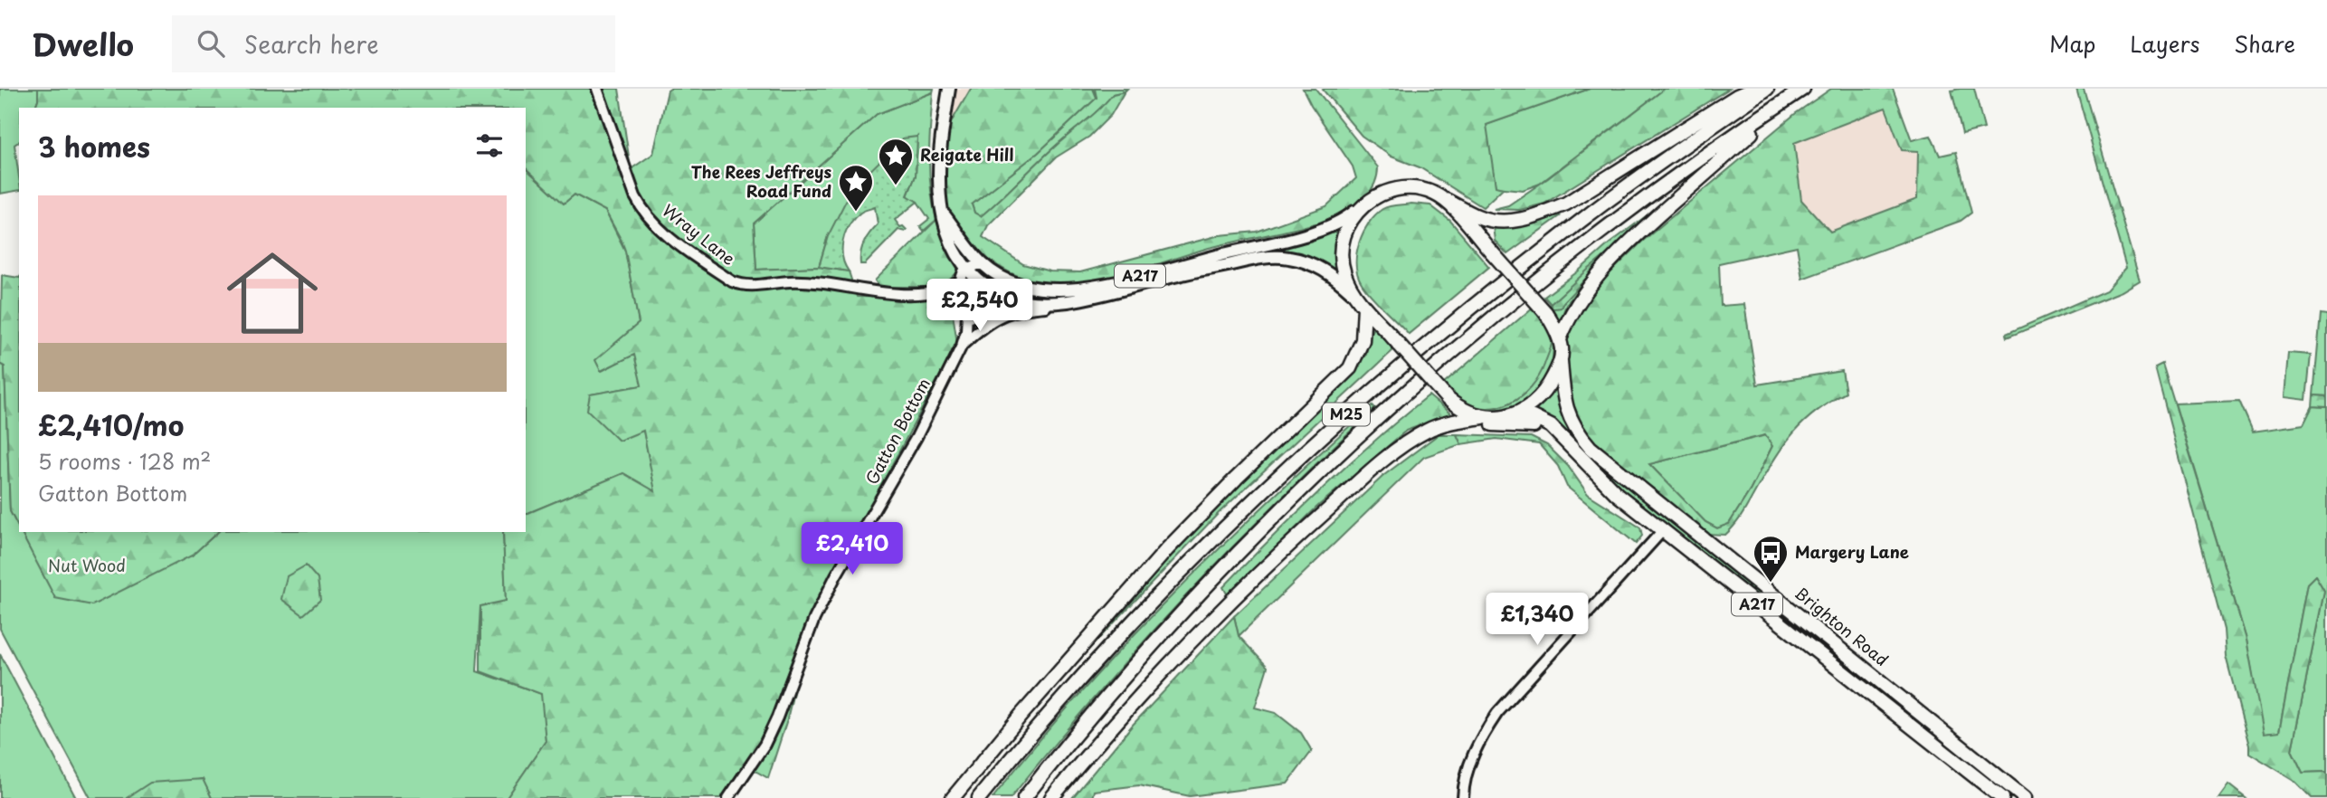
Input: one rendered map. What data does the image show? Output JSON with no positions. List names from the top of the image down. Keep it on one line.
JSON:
{"streets":{"highway":["A217","M25","Brighton Road"],"street":["Wray Lane","Gatton Bottom"]},"crossings":[["Wray Lane","Gatton Bottom"],["A217","M25"],["M25","Brighton Road"]],"parks":["Nut Wood"],"places":{"place":["Reigate Hill","The Rees Jeffreys Road Fund"],"bus stop":["Margery Lane"]},"page":{"header":"Dwello","search":"Search here","nav":["Map","Layers","Share"],"heading":"3 homes","list":[{"name":"£2,410/mo","note":"5 rooms · 128 m² · Gatton Bottom"}],"price":["£2,540","£2,410","£1,340"]}}
